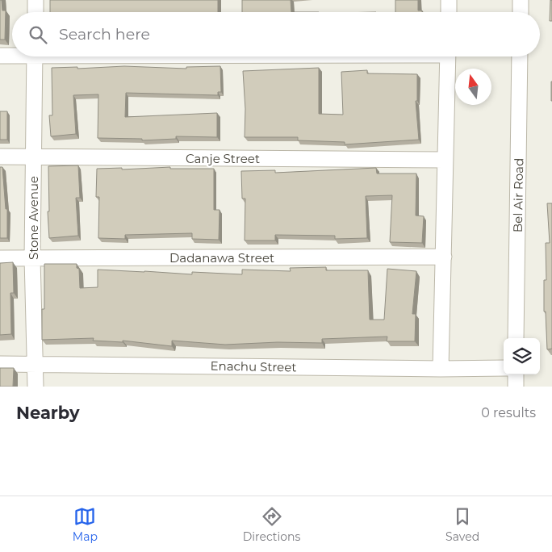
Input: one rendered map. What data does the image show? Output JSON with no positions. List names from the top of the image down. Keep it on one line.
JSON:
{"streets":{"street":["Canje Street","Bel Air Road","Stone Avenue","Dadanawa Street","Enachu Street"]},"crossings":[["Canje Street","Stone Avenue"],["Stone Avenue","Dadanawa Street"],["Stone Avenue","Enachu Street"]],"north":"top","page":{"search":"Search here","heading":["Nearby","0 results"],"nav":["Map","Directions","Saved"]}}
